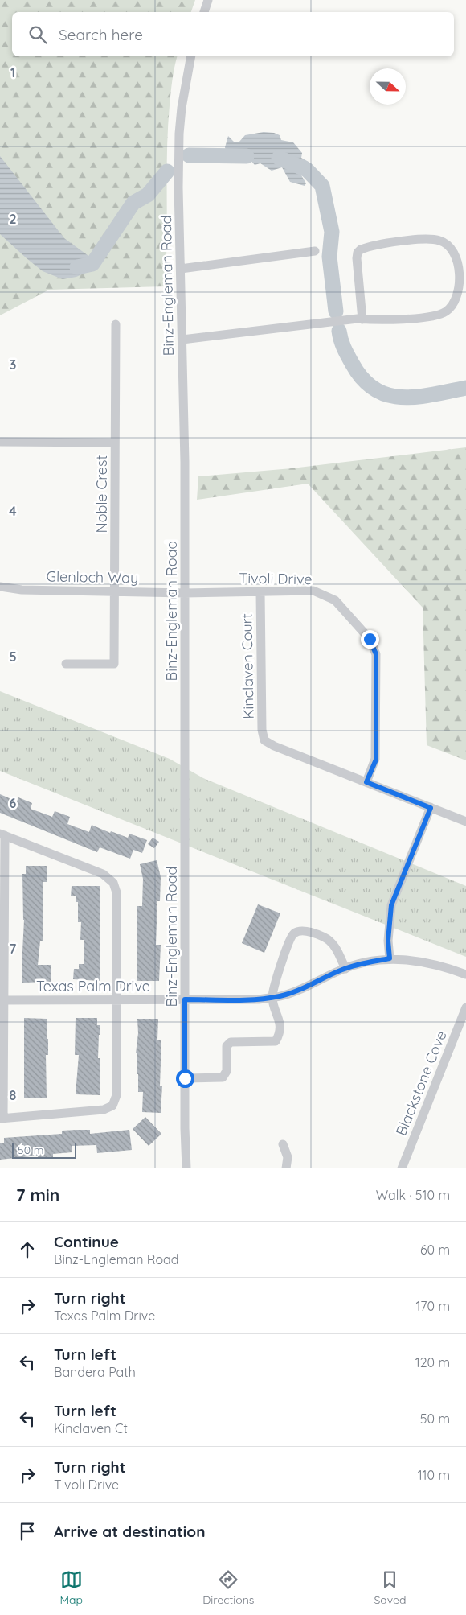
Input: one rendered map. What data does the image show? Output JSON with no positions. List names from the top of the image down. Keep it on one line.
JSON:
{"streets":{"street":["Binz-Engleman Road","Noble Crest","Glenloch Way","Tivoli Drive","Kinclaven Court","Texas Palm Drive","Blackstone Cove"]},"crossings":[["Binz-Engleman Road","Glenloch Way"],["Binz-Engleman Road","Tivoli Drive"],["Binz-Engleman Road","Texas Palm Drive"],["Noble Crest","Glenloch Way"],["Glenloch Way","Tivoli Drive"],["Tivoli Drive","Kinclaven Court"]],"scale_bar":"50 m","north":"right","page":{"search":"Search here","scale":"50 m","heading":["7 min","Walk · 510 m"],"list":[["Continue","Binz-Engleman Road","60 m"],["Turn right","Texas Palm Drive","170 m"],["Turn left","Bandera Path","120 m"],["Turn left","Kinclaven Ct","50 m"],["Turn right","Tivoli Drive","110 m"],"Arrive at destination"],"nav":["Map","Directions","Saved"]},"grid":{"rows":["1","2","3","4","5","6","7","8"]}}
